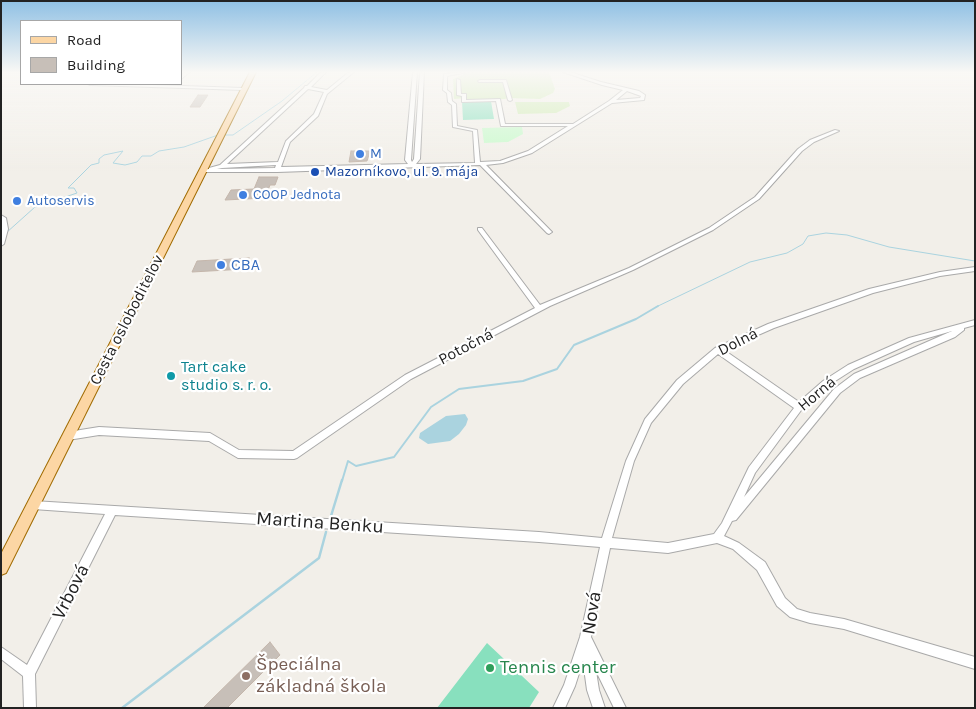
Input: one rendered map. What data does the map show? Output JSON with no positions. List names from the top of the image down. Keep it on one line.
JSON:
{"streets":{"main road":["Cesta osloboditeľov"],"street":["Dolná","Potočná","Horná","Martina Benku","Vrbová","Nová"]},"crossings":[["Cesta osloboditeľov","Potočná"],["Cesta osloboditeľov","Martina Benku"],["Dolná","Martina Benku"],["Dolná","Nová"],["Martina Benku","Vrbová"],["Martina Benku","Nová"]],"places":["M","Mazorníkovo, ul. 9. mája","COOP Jednota","Autoservis","CBA","Tart cake studio s. r. o.","Tennis center","Špeciálna základná škola"],"legend":["Road","Building"]}
